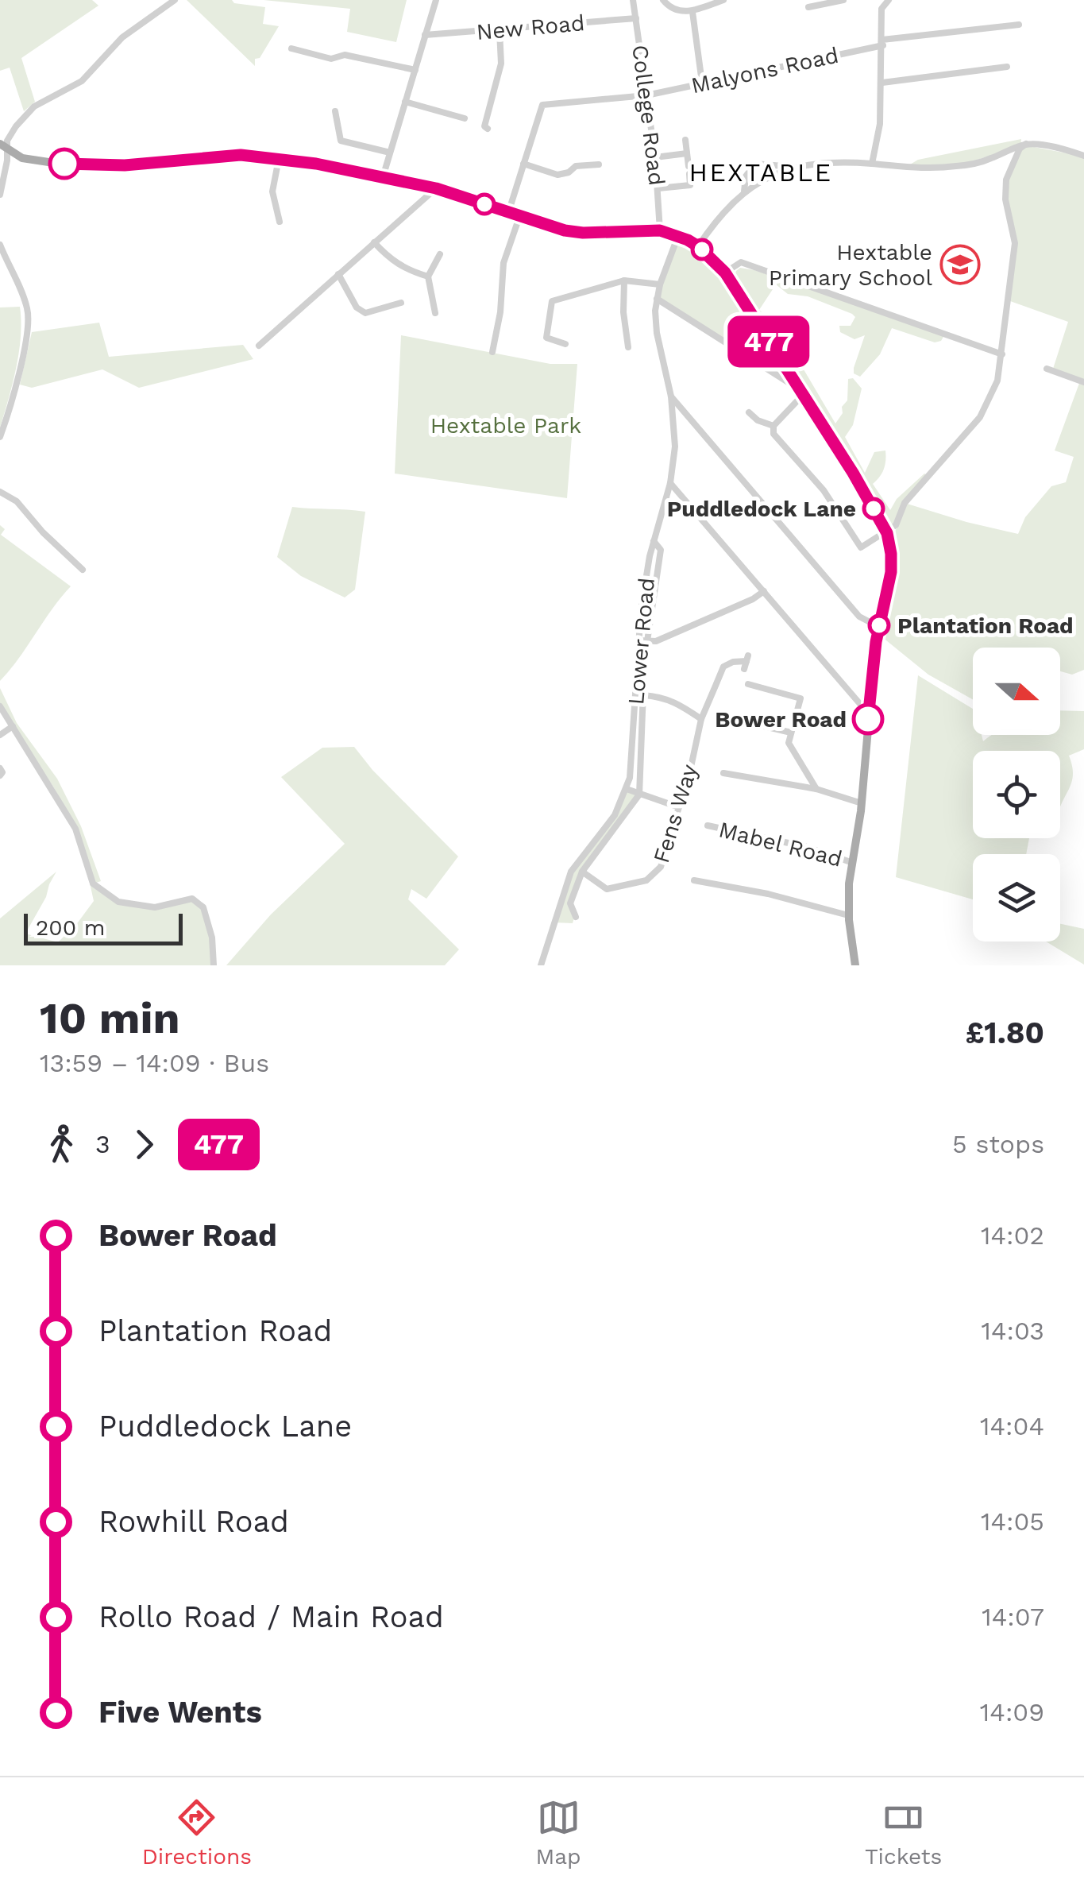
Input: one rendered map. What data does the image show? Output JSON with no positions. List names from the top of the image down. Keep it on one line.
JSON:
{"streets":{"street":["New Road","Malyons Road","College Road","Lower Road","Fens Way","Mabel Road"]},"crossings":[["New Road","College Road"],["Malyons Road","College Road"]],"districts":["HEXTABLE"],"parks":["Hextable Park"],"places":{"school or university":["Hextable Primary School"],"other":["Puddledock Lane","Plantation Road","Bower Road"]},"lines":["bus line 477"],"scale_bar":"200 m","north":"right","page":{"on_map":"477","scale":"200 m","heading":["10 min","13:59 – 14:09 · Bus","£1.80"],"legs":["3","477","5 stops"],"list":[{"name":"Bower Road","value":"14:02"},{"name":"Plantation Road","value":"14:03"},{"name":"Puddledock Lane","value":"14:04"},{"name":"Rowhill Road","value":"14:05"},{"name":"Rollo Road / Main Road","value":"14:07"},{"name":"Five Wents","value":"14:09"}],"tabs":["Directions","Map","Tickets"]}}
